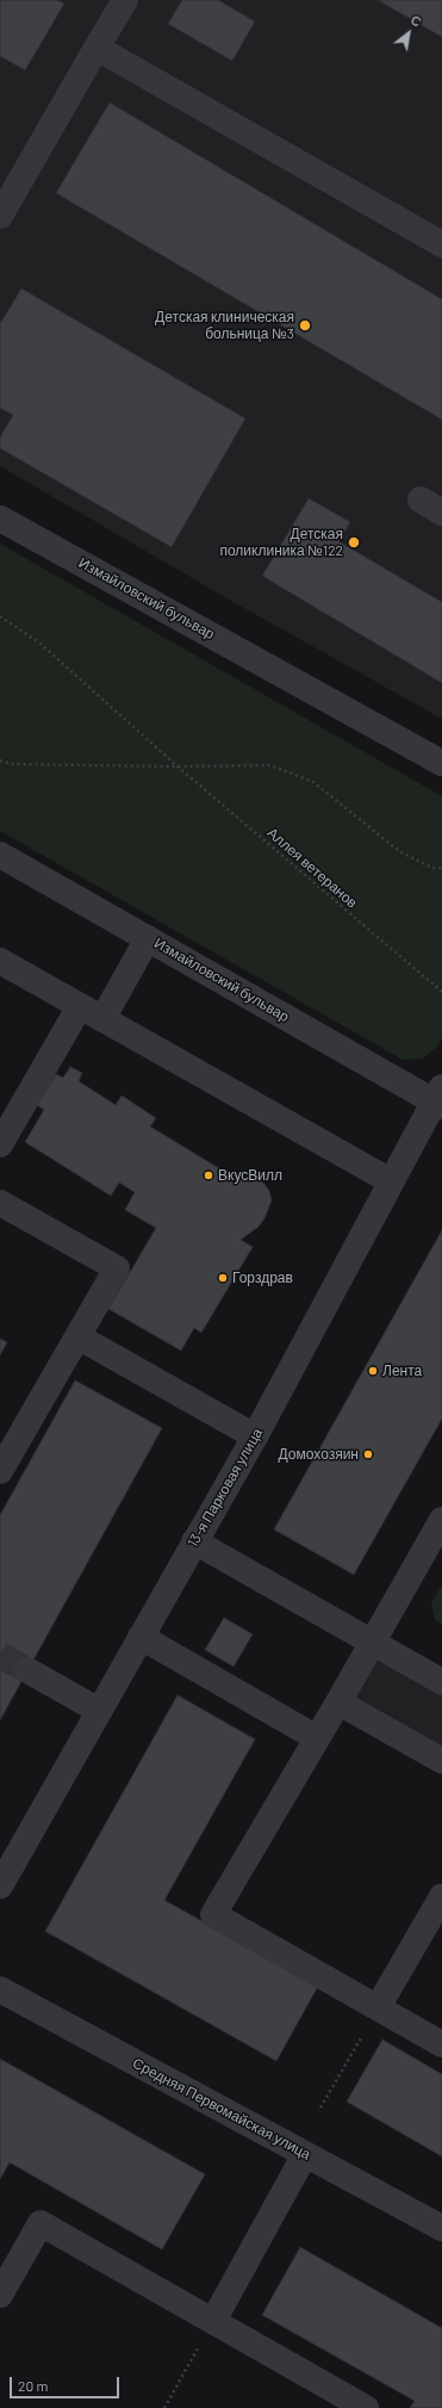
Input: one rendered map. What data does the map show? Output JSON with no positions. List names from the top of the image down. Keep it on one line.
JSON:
{"streets":{"street":["Измайловский бульвар","13-я Парковая улица","Средняя Первомайская улица"],"path":["Аллея ветеранов"]},"crossings":[["Измайловский бульвар","13-я Парковая улица"]],"places":["Детская клиническая больница №3","Детская поликлиника №122","ВкусВилл","Горздрав","Лента","Домохозяин"],"scale_bar":"20 m","north":"top right"}
